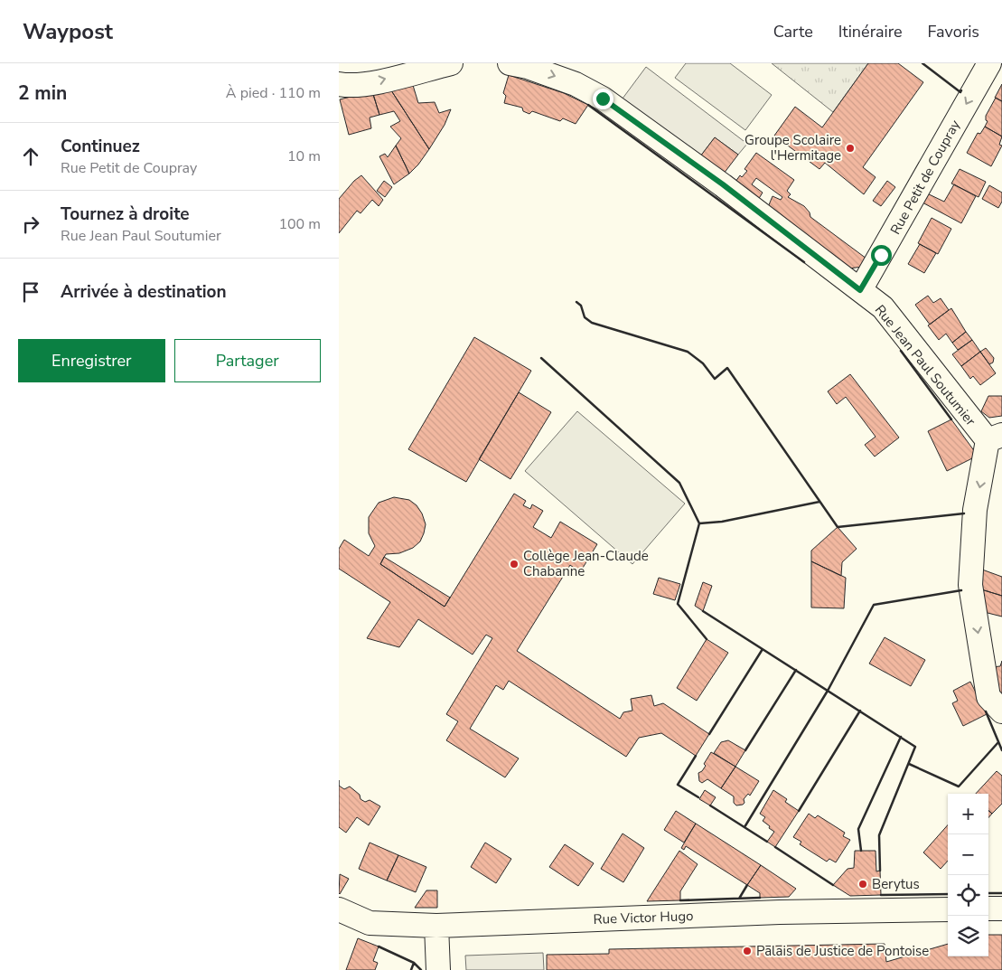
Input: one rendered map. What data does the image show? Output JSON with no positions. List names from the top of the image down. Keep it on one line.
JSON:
{"streets":{"street":["Rue Petit de Coupray","Rue Jean Paul Soutumier","Rue Victor Hugo"]},"crossings":[["Rue Petit de Coupray","Rue Jean Paul Soutumier"]],"one_way":["Rue Petit de Coupray","Rue Jean Paul Soutumier"],"places":["Groupe Scolaire l'Hermitage","Collège Jean-Claude Chabanne","Berytus","Palais de Justice de Pontoise"],"page":{"header":"Waypost","nav":["Carte","Itinéraire","Favoris"],"heading":["2 min","À pied · 110 m"],"list":[["Continuez","Rue Petit de Coupray","10 m"],["Tournez à droite","Rue Jean Paul Soutumier","100 m"],"Arrivée à destination"],"buttons":["Enregistrer","Partager"],"map_buttons":["+","−"]}}
